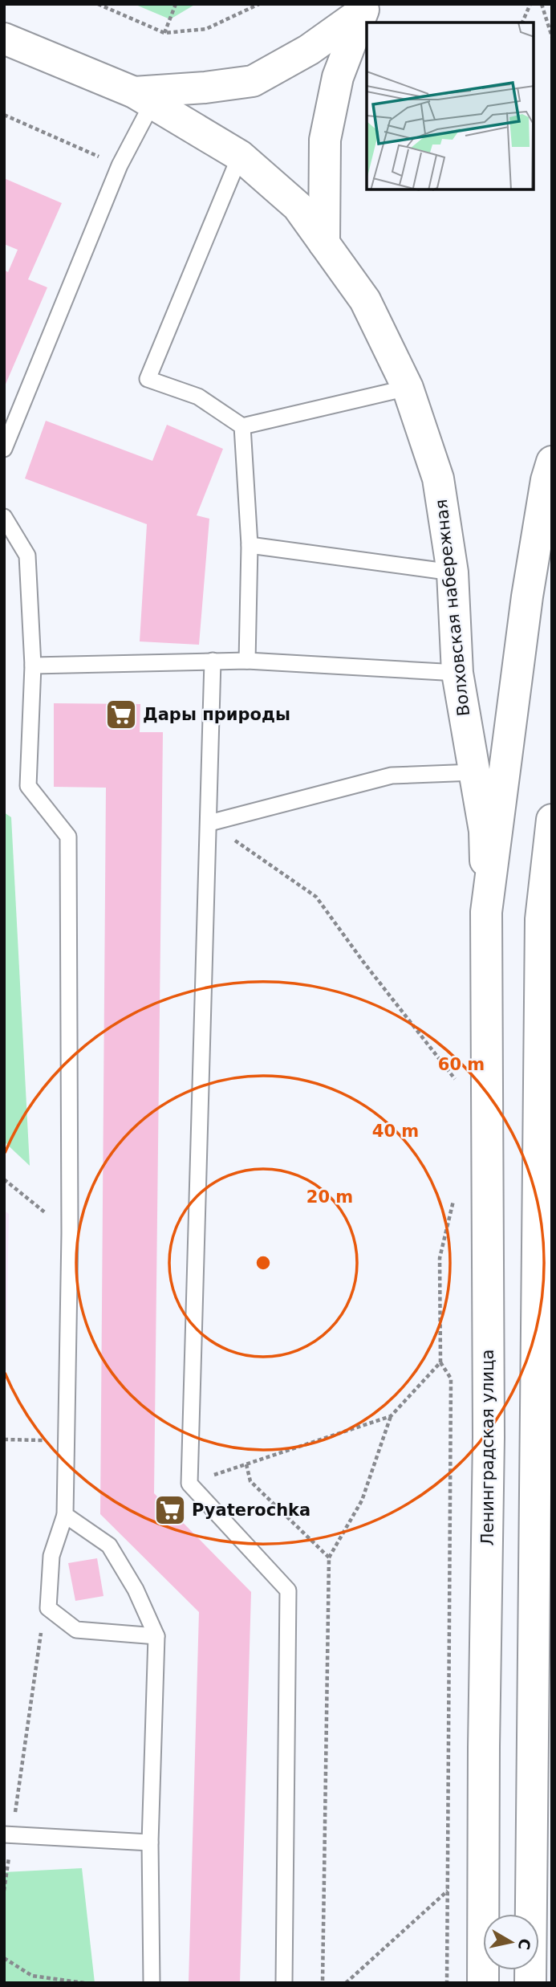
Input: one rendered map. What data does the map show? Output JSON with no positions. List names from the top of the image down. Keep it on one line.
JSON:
{"streets":{"main road":["Волховская набережная","Ленинградская улица"]},"crossings":[["Волховская набережная","Ленинградская улица"]],"places":{"supermarket":["Дары природы","Pyaterochka"]},"north":"right","rings":["60 m","40 m","20 m"]}
